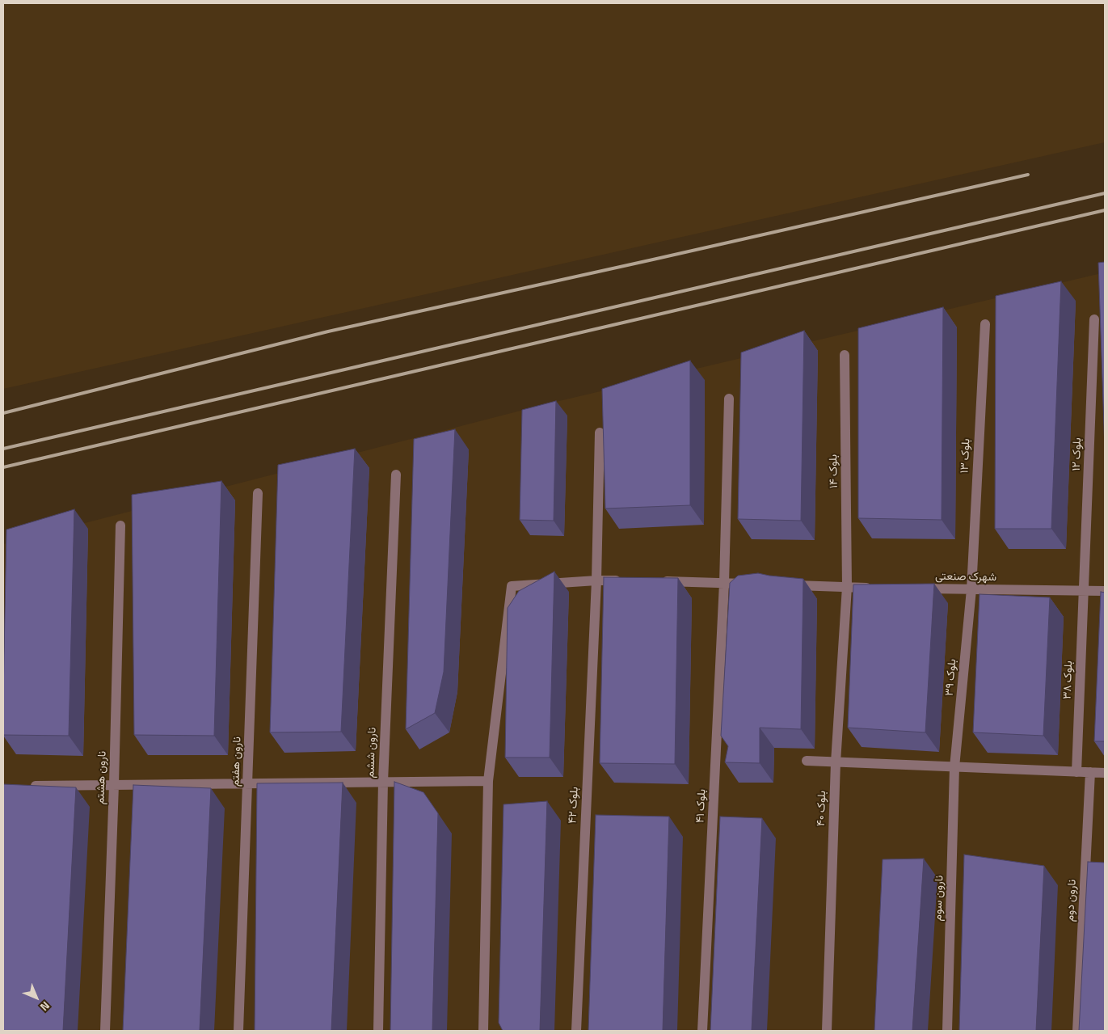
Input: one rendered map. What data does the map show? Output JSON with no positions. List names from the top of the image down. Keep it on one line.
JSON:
{"streets":{"lane":["بلوک ۱۲","بلوک ۱۳","بلوک ۱۴","شهرک صنعتی","بلوک ۳۹","بلوک ۳۸","نارون ششم","نارون هفتم","نارون هشتم","بلوک ۴۲","بلوک ۴۱","بلوک ۴۰","نارون سوم","نارون دوم"]},"crossings":[["بلوک ۱۲","شهرک صنعتی"],["بلوک ۱۲","بلوک ۳۸"],["بلوک ۱۳","شهرک صنعتی"],["بلوک ۱۳","بلوک ۳۹"],["بلوک ۱۴","بلوک ۴۰"],["شهرک صنعتی","بلوک ۳۹"],["شهرک صنعتی","بلوک ۳۸"],["بلوک ۳۹","نارون سوم"]],"north":"bottom right"}
